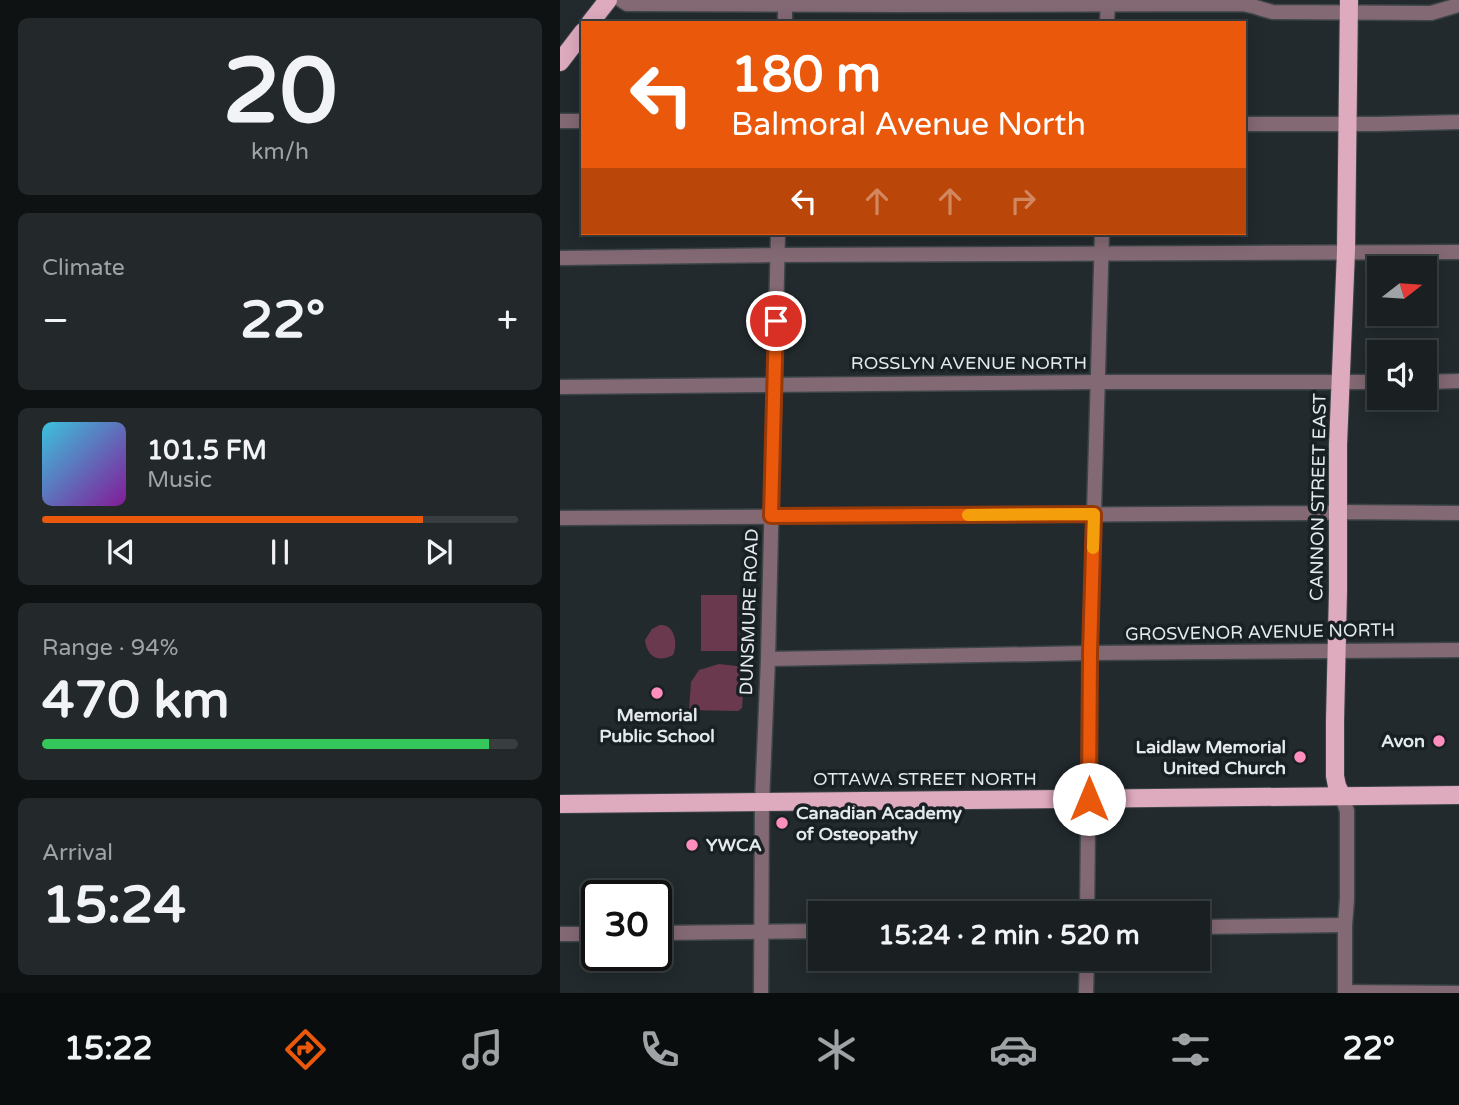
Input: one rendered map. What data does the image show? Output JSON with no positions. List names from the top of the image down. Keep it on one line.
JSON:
{"streets":{"main road":["CANNON STREET EAST","OTTAWA STREET NORTH"],"street":["ROSSLYN AVENUE NORTH","DUNSMURE ROAD","GROSVENOR AVENUE NORTH"]},"crossings":[["ROSSLYN AVENUE NORTH","CANNON STREET EAST"],["ROSSLYN AVENUE NORTH","DUNSMURE ROAD"],["CANNON STREET EAST","GROSVENOR AVENUE NORTH"],["CANNON STREET EAST","OTTAWA STREET NORTH"],["DUNSMURE ROAD","GROSVENOR AVENUE NORTH"],["DUNSMURE ROAD","OTTAWA STREET NORTH"]],"places":["Memorial Public School","Avon","Laidlaw Memorial United Church","Canadian Academy of Osteopathy","YWCA"],"north":"right","page":{"tile":[["20","km/h"],"Climate",["Range · 94%","470 km"],["Arrival","15:24"]],"turn":["180 m","Balmoral Avenue North"],"heat":["−","22°","+"],"song":["101.5 FM","Music"],"limit":"30","trip":"15:24 · 2 min · 520 m","tabs":["15:22","22°"]}}
